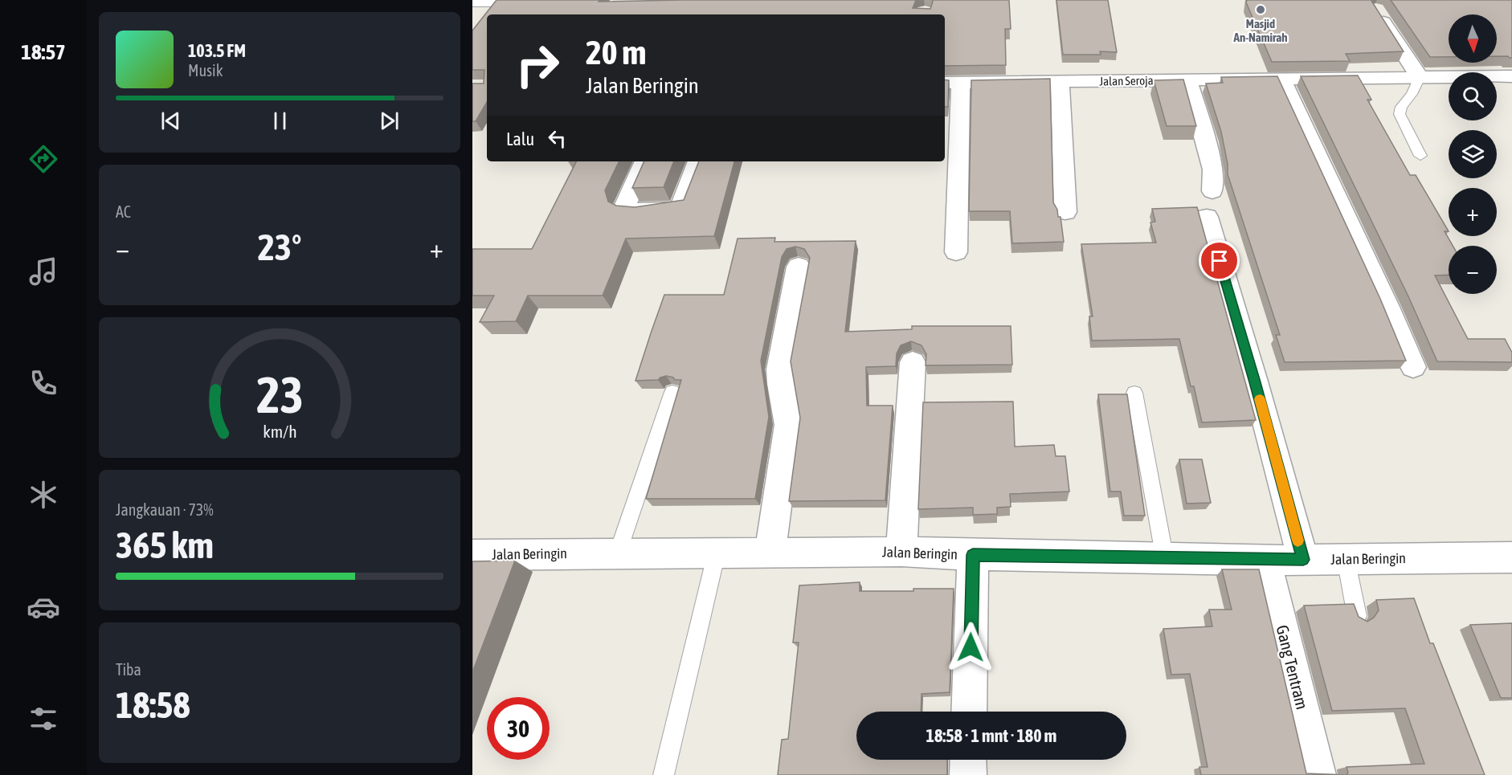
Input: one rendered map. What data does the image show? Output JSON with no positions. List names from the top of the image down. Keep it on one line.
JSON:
{"streets":{"street":["Jalan Seroja","Jalan Beringin","Gang Tentram"]},"crossings":[["Jalan Beringin","Gang Tentram"]],"places":["Masjid An-Namirah"],"north":"bottom","page":{"tabs":"18:57","map_buttons":["+","−"],"turn":["20 m","Jalan Beringin"],"song":["103.5 FM","Musik"],"then":"Lalu","tile":["AC",["Jangkauan · 73%","365 km"],["Tiba","18:58"]],"heat":["−","23°","+"],"limit":"30","trip":"18:58 · 1 mnt · 180 m","gauge":["23","km/h"]}}
